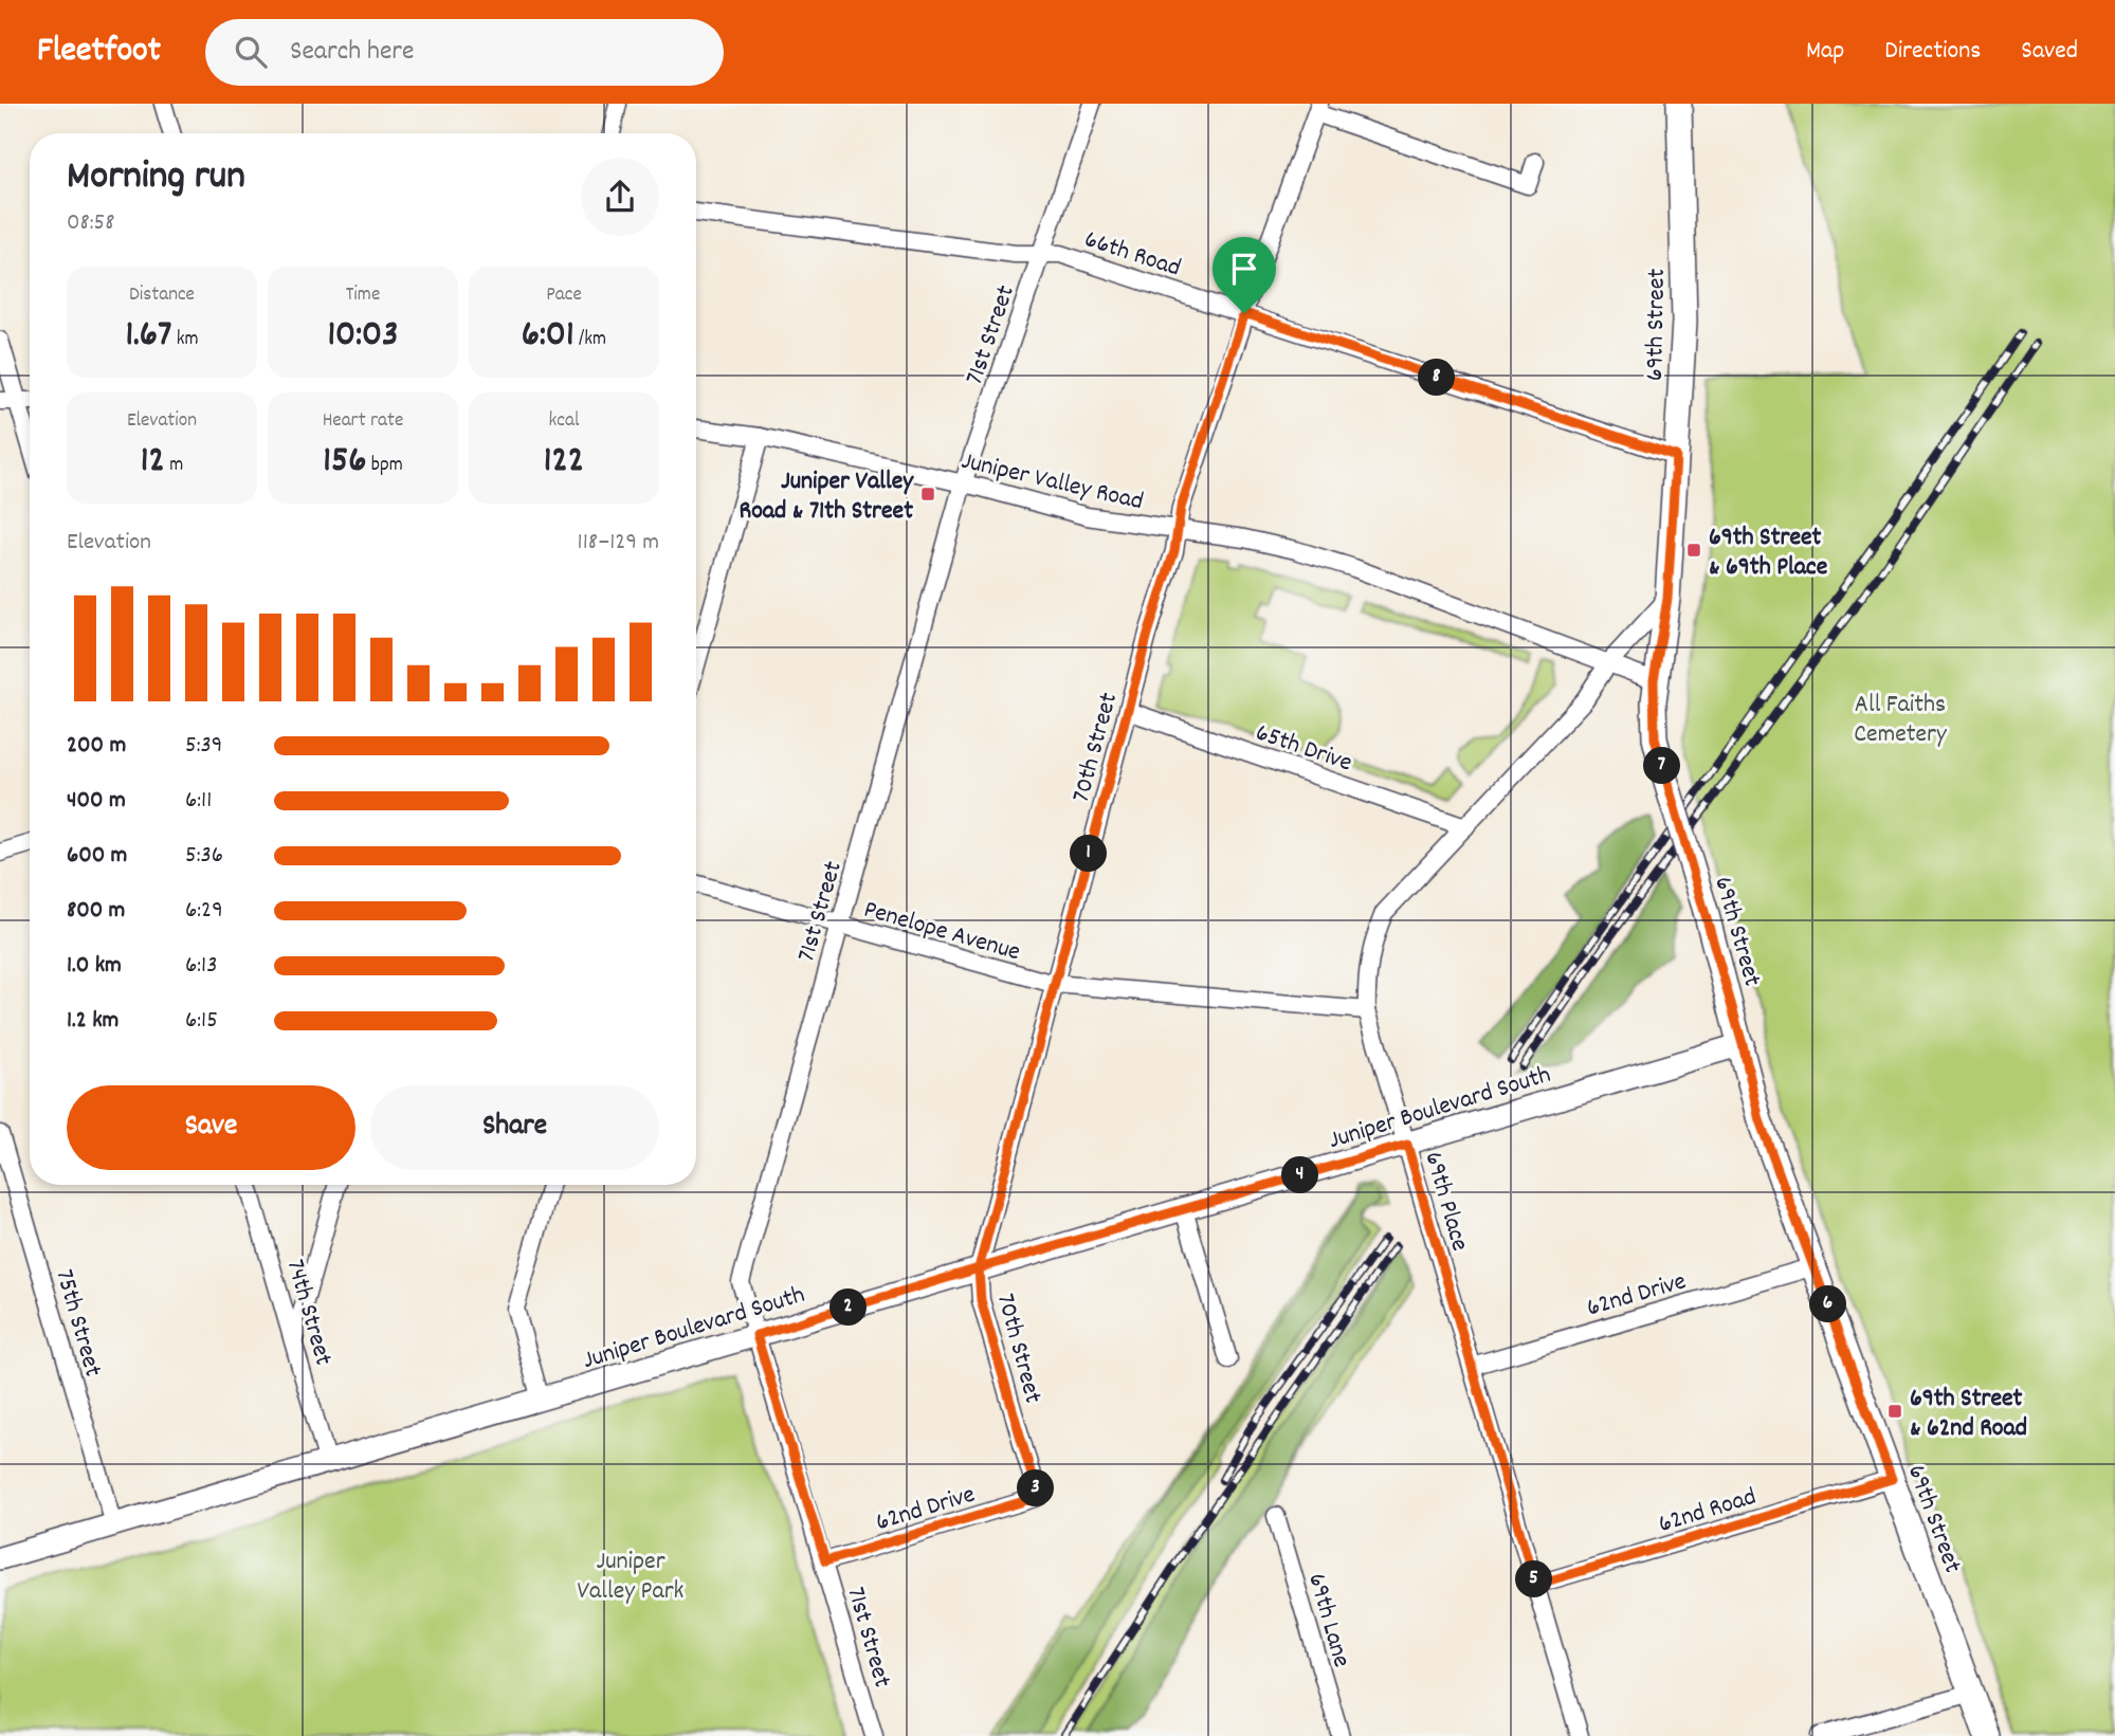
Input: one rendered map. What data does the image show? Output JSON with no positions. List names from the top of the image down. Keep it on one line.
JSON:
{"streets":{"main road":["69th Street"],"street":["66th Road","71st Street","Juniper Valley Road","65th Drive","70th Street","Penelope Avenue","Juniper Boulevard South","69th Place","62nd Drive","74th Street","75th Street","62nd Road","69th Lane"]},"crossings":[["66th Road","69th Street"],["66th Road","71st Street"],["66th Road","70th Street"],["69th Street","Juniper Valley Road"],["69th Street","Juniper Boulevard South"],["69th Street","69th Place"],["69th Street","62nd Drive"],["69th Street","62nd Road"],["71st Street","Juniper Valley Road"],["71st Street","Penelope Avenue"],["71st Street","Juniper Boulevard South"],["71st Street","62nd Drive"],["Juniper Valley Road","70th Street"],["Juniper Valley Road","69th Place"],["65th Drive","70th Street"],["65th Drive","69th Place"],["70th Street","Penelope Avenue"],["70th Street","Juniper Boulevard South"],["70th Street","62nd Drive"],["Penelope Avenue","69th Place"],["Juniper Boulevard South","69th Place"],["Juniper Boulevard South","74th Street"],["Juniper Boulevard South","75th Street"],["69th Place","62nd Drive"],["69th Place","62nd Road"]],"parks":["All Faiths Cemetery","Juniper Valley Park"],"places":{"transit":["Juniper Valley Road & 71th Street","69th Street & 69th Place","69th Street & 62nd Road"]},"page":{"header":"Fleetfoot","search":"Search here","nav":["Map","Directions","Saved"],"heading":["Morning run","08:58"],"stats":[["Distance","1.67 km"],["Time","10:03"],["Pace","6:01 /km"],["Elevation","12 m"],["Heart rate","156 bpm"],["kcal","122"]],"pins":["8","7","1","4","6","2","3","5"],"chart":["Elevation","118–129 m"],"list":[{"name":"200 m","note":"5:39"},{"name":"400 m","note":"6:11"},{"name":"600 m","note":"5:36"},{"name":"800 m","note":"6:29"},{"name":"1.0 km","note":"6:13"},{"name":"1.2 km","note":"6:15"}],"buttons":["Save","Share"]}}
